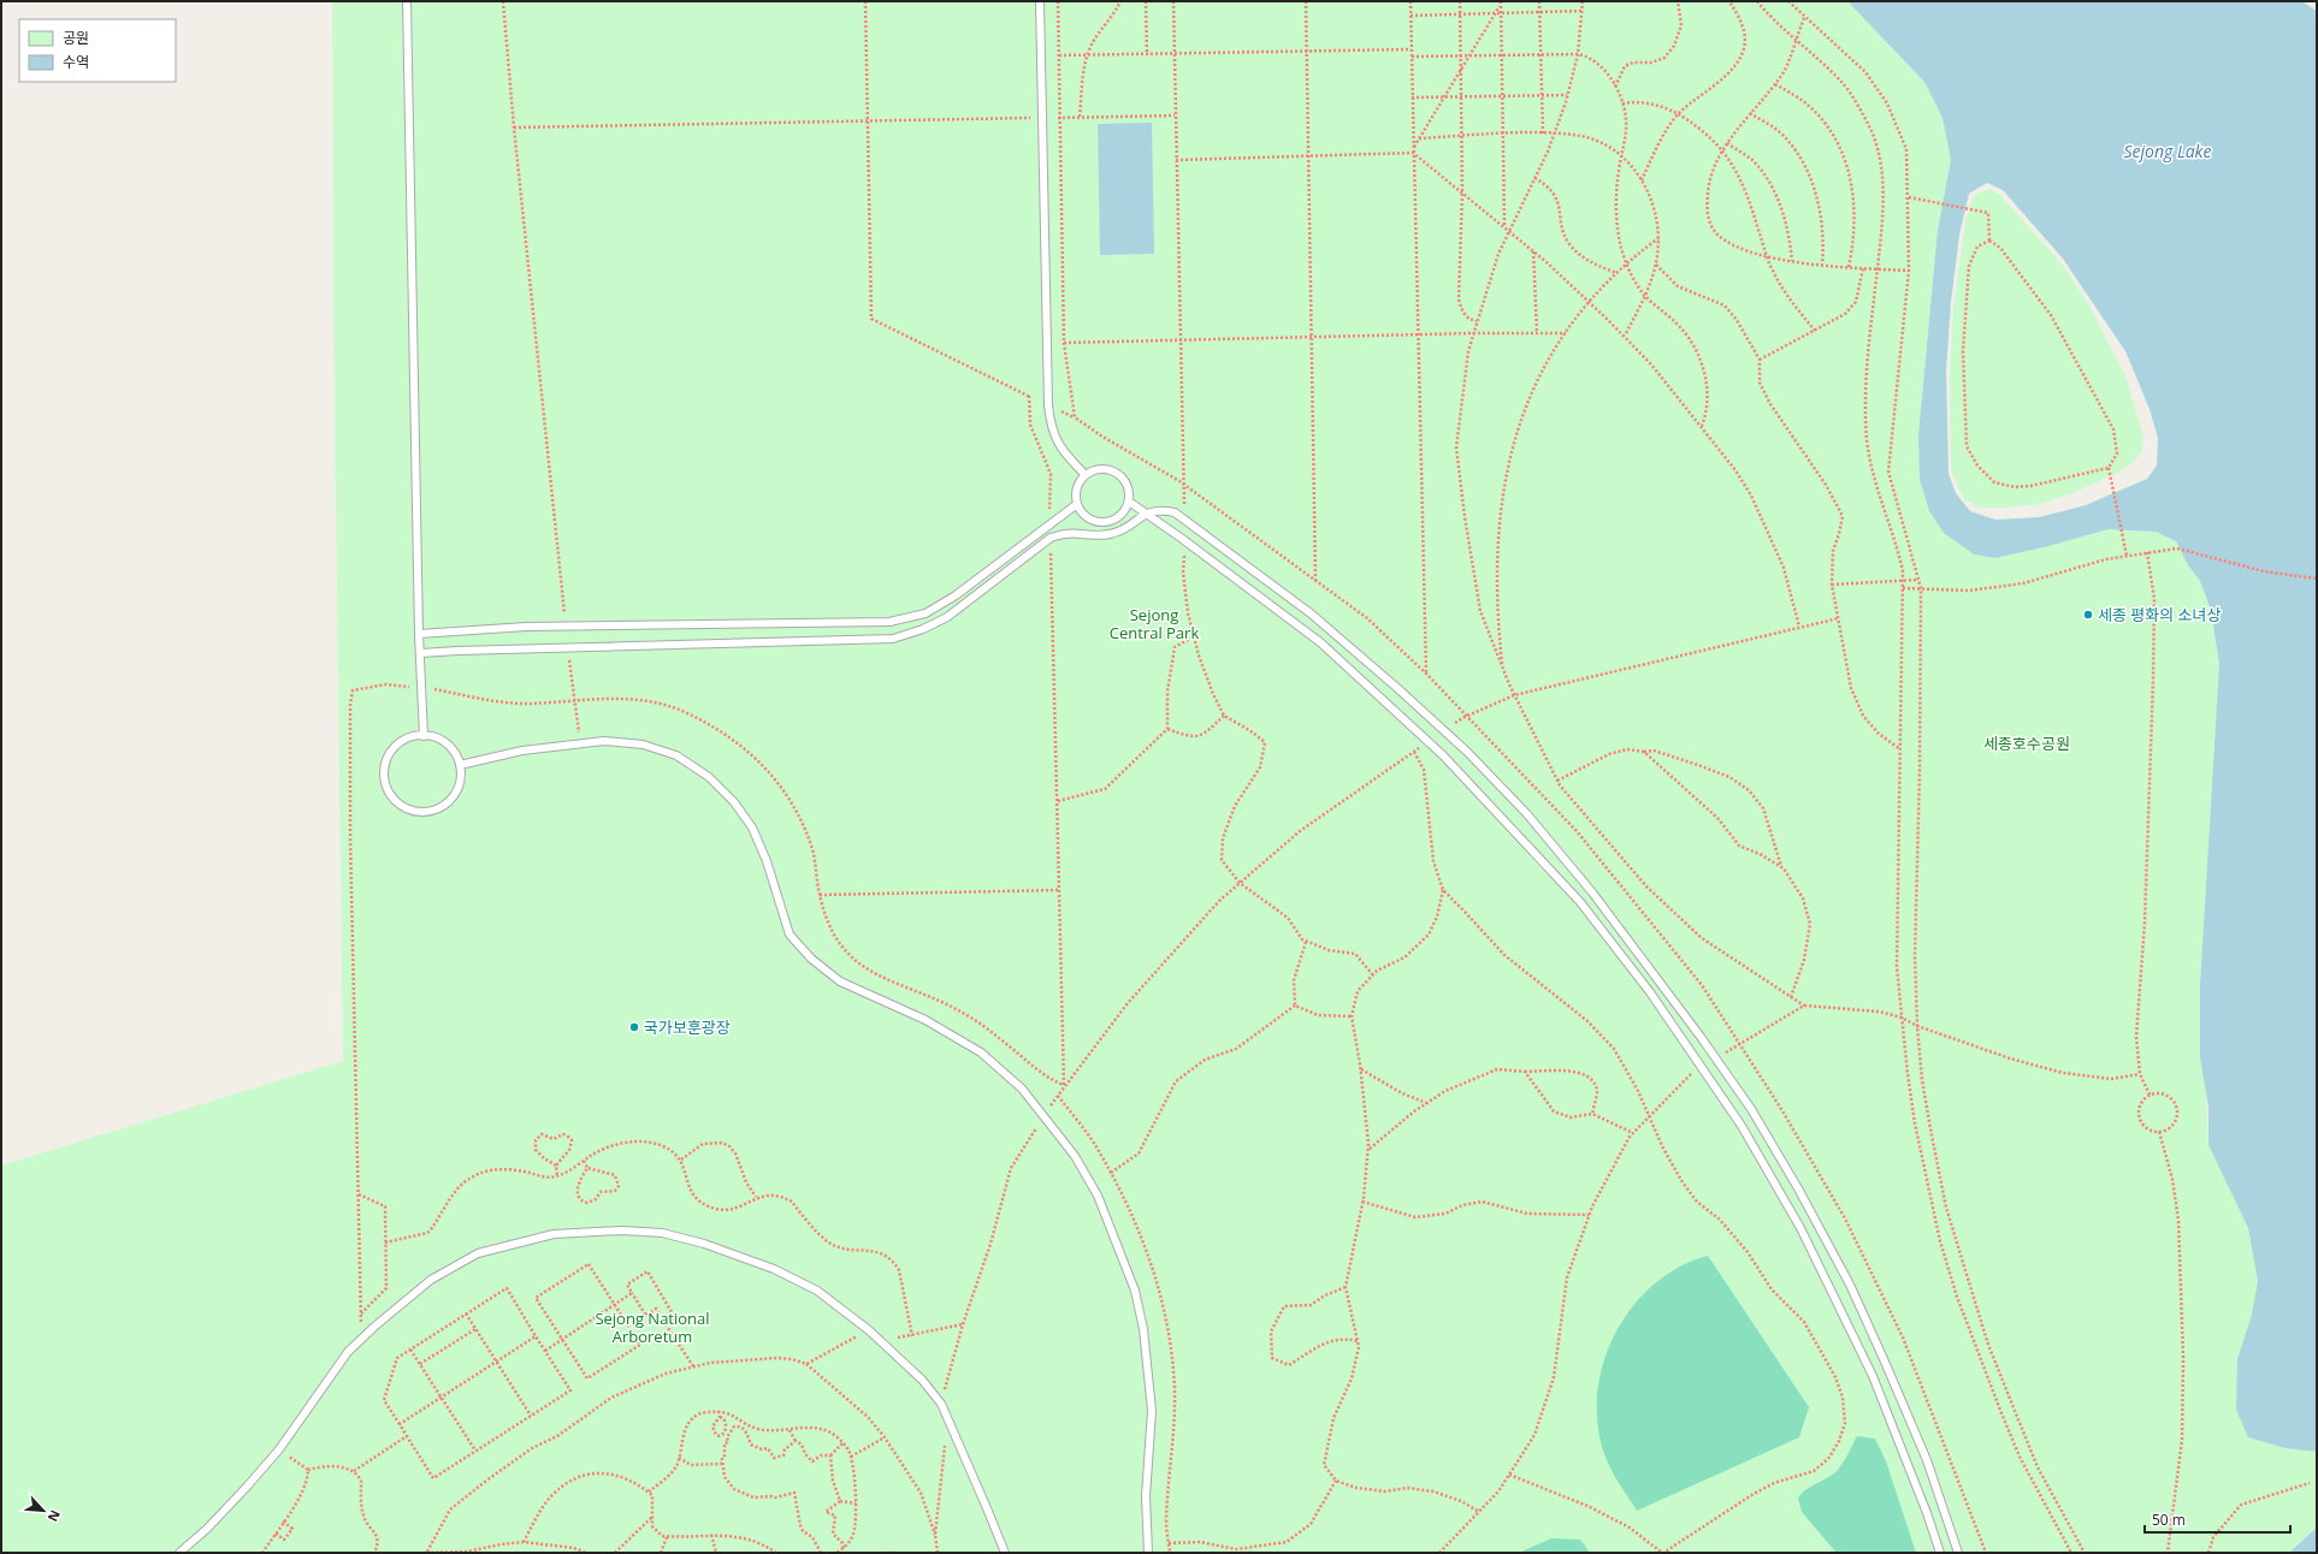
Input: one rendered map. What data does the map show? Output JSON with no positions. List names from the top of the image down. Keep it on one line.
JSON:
{"water":["Sejong Lake"],"parks":["Sejong Central Park","세종호수공원","Sejong National Arboretum"],"places":["세종 평화의 소녀상","국가보훈광장"],"legend":["공원","수역"],"scale_bar":"50 m","north":"bottom right"}
